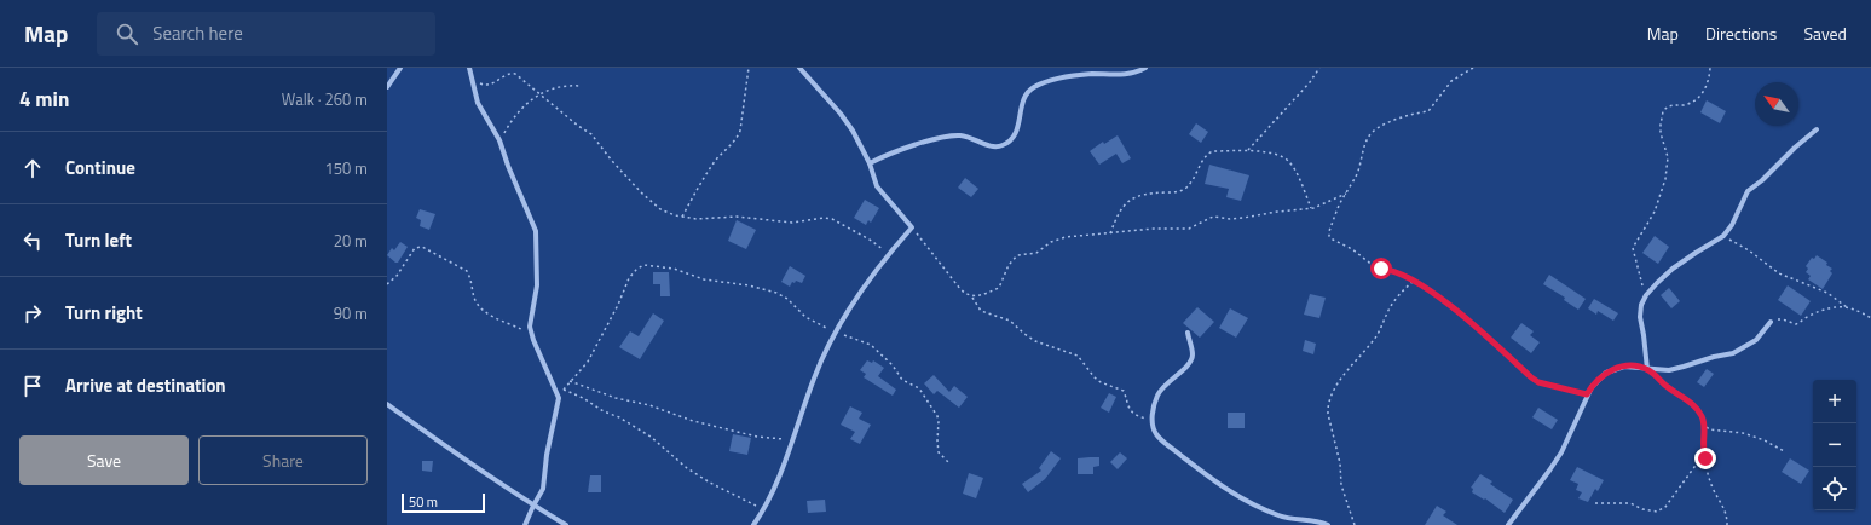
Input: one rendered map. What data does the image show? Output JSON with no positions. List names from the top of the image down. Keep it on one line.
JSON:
{"scale_bar":"50 m","north":"top left","page":{"header":"Map","search":"Search here","nav":["Map","Directions","Saved"],"heading":["4 min","Walk · 260 m"],"list":[["Continue","150 m"],["Turn left","20 m"],["Turn right","90 m"],"Arrive at destination"],"map_buttons":["+","−"],"buttons":["Save","Share"],"scale":"50 m"}}
